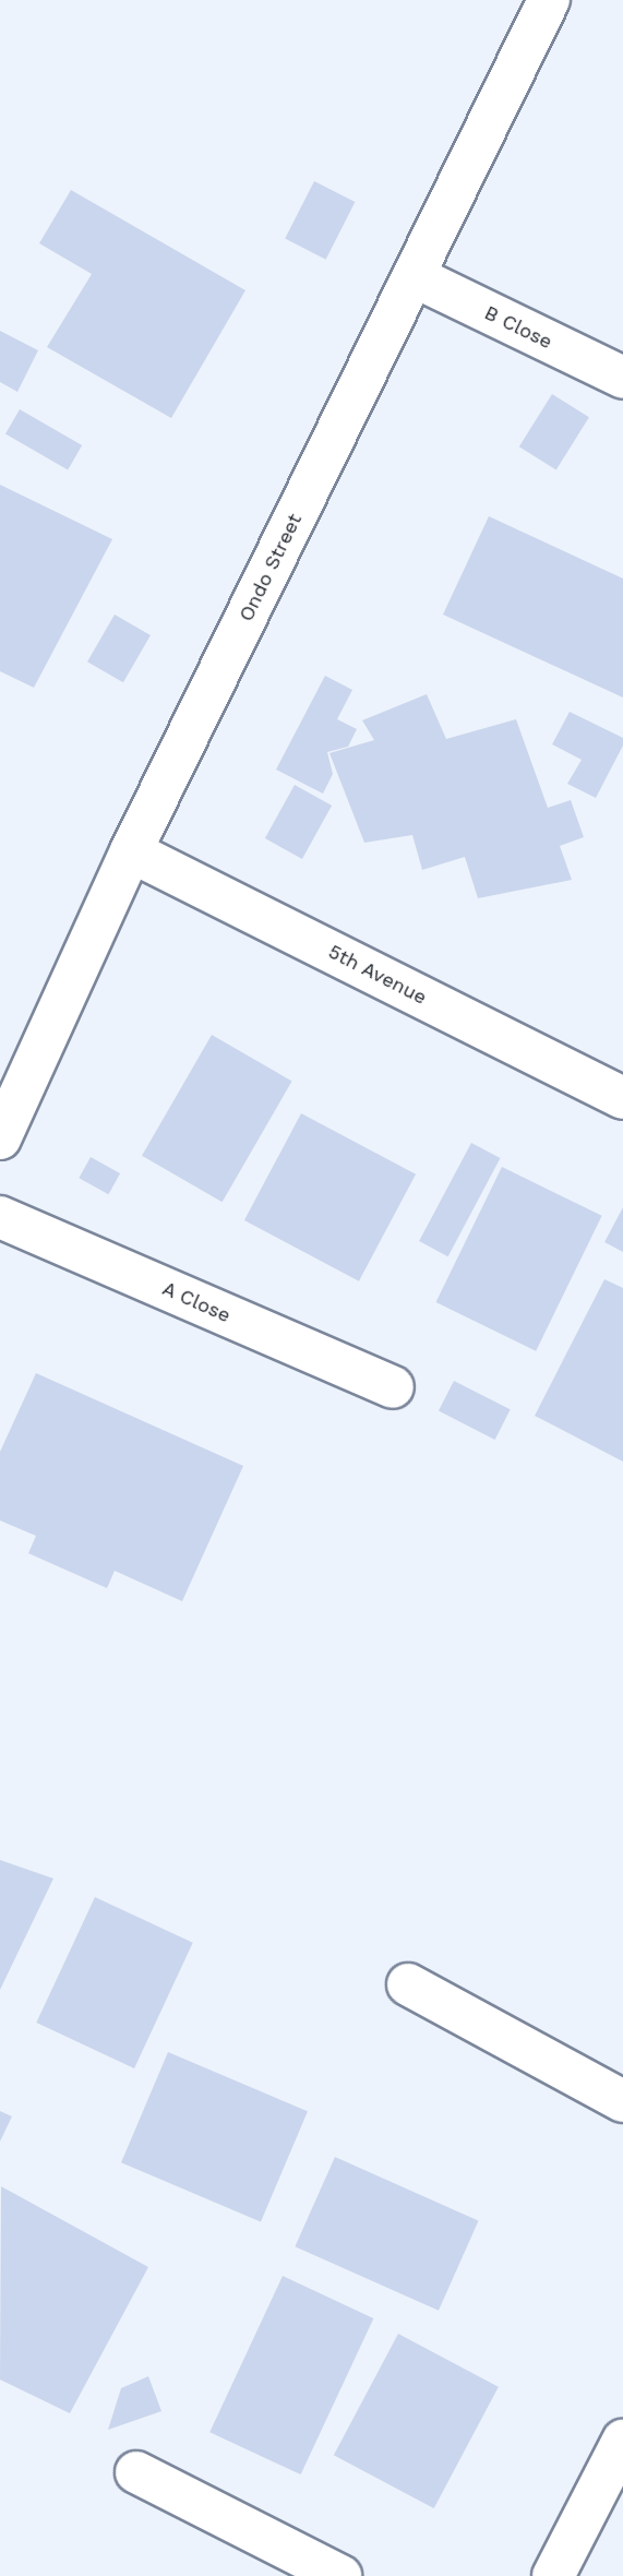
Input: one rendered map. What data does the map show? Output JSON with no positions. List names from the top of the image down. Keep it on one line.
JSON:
{"streets":{"street":["B Close","Ondo Street","5th Avenue","A Close"]},"crossings":[["B Close","Ondo Street"],["Ondo Street","5th Avenue"]]}
